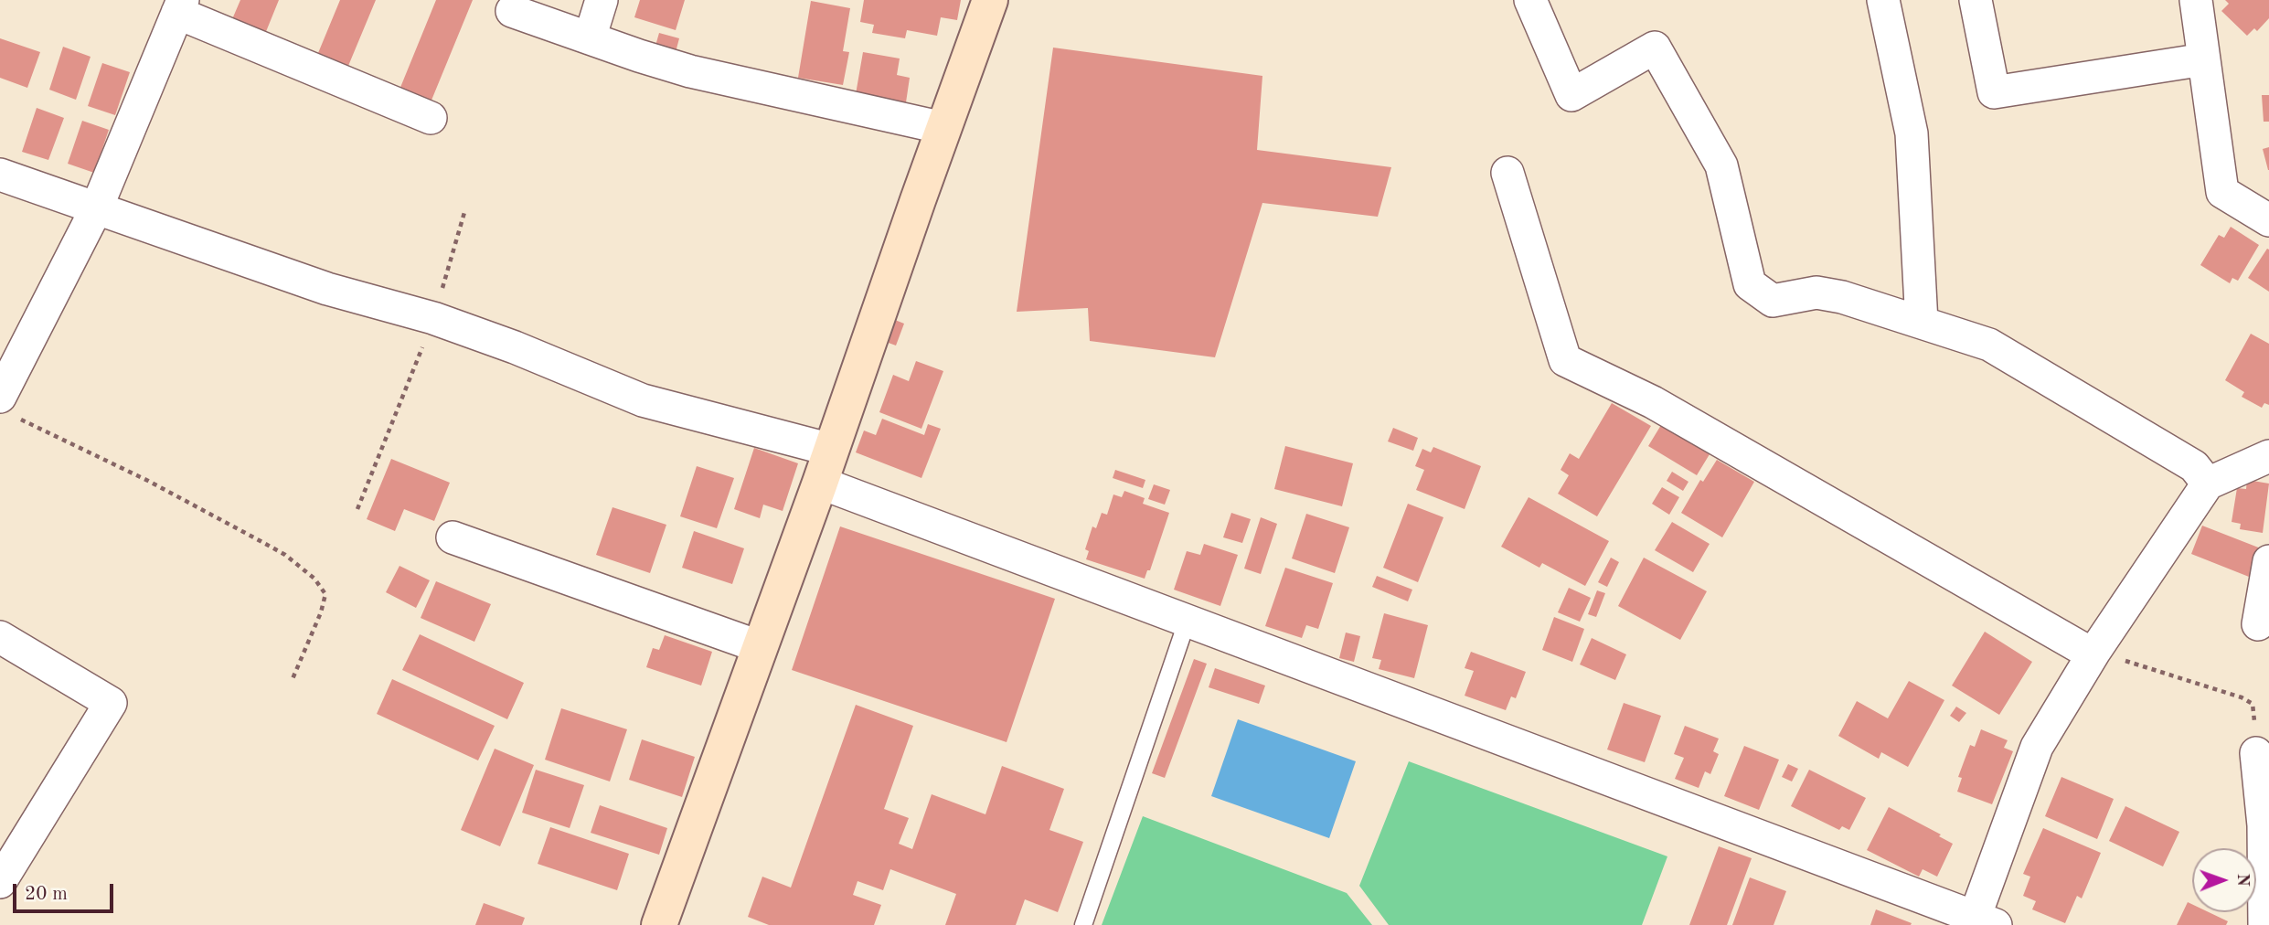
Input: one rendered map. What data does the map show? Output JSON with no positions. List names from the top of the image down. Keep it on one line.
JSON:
{"scale_bar":"20 m","north":"right"}
